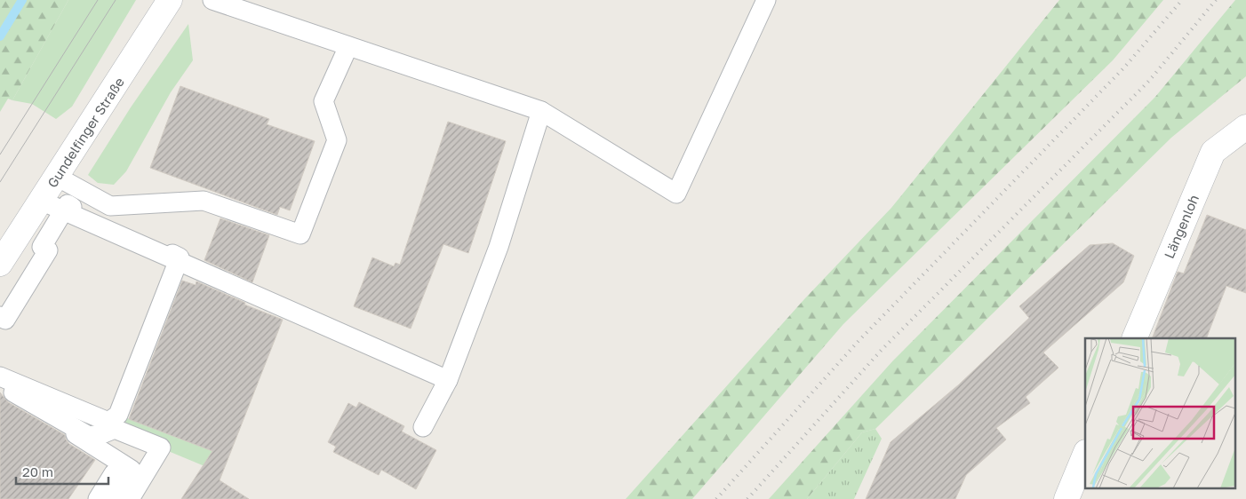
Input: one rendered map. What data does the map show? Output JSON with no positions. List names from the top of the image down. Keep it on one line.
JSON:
{"streets":{"street":["Gundelfinger Straße","Längenloh"]},"scale_bar":"20 m"}
